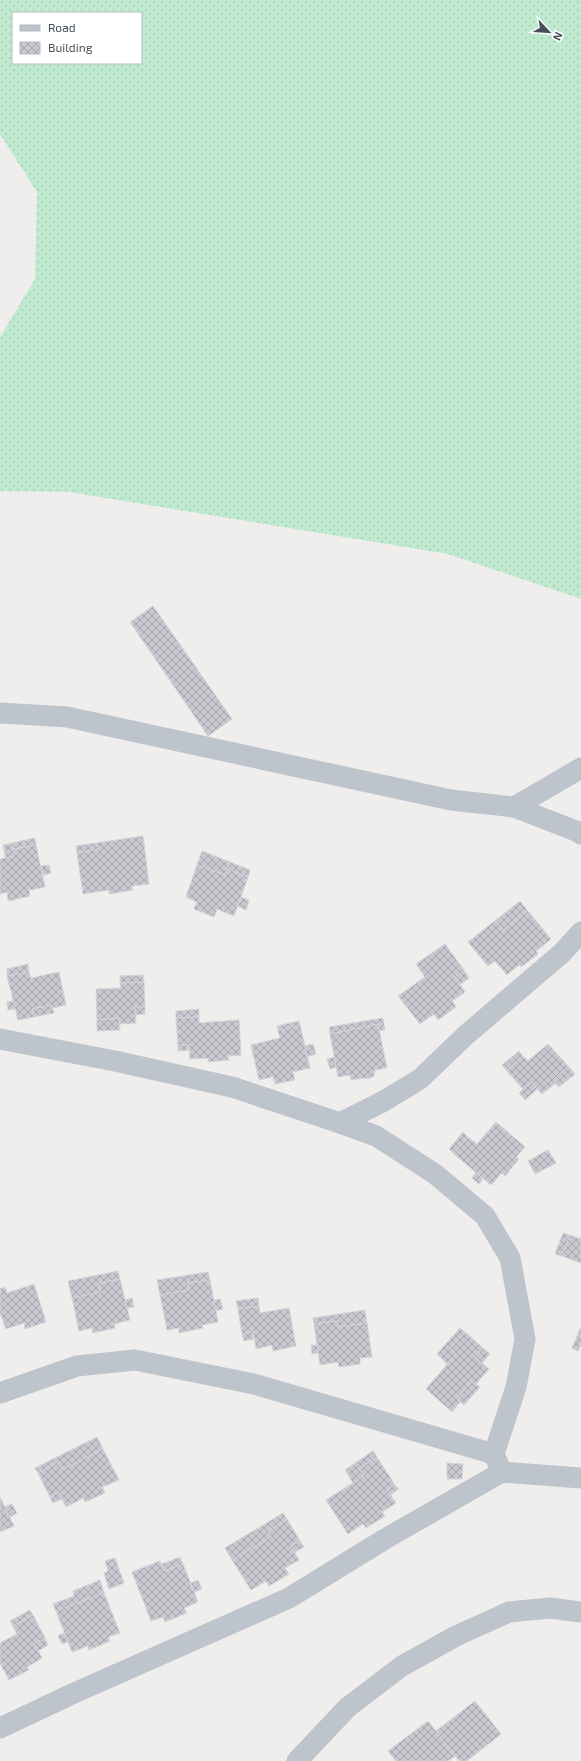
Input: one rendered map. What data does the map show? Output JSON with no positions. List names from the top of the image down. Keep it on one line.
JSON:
{"legend":["Road","Building"],"north":"bottom right"}
